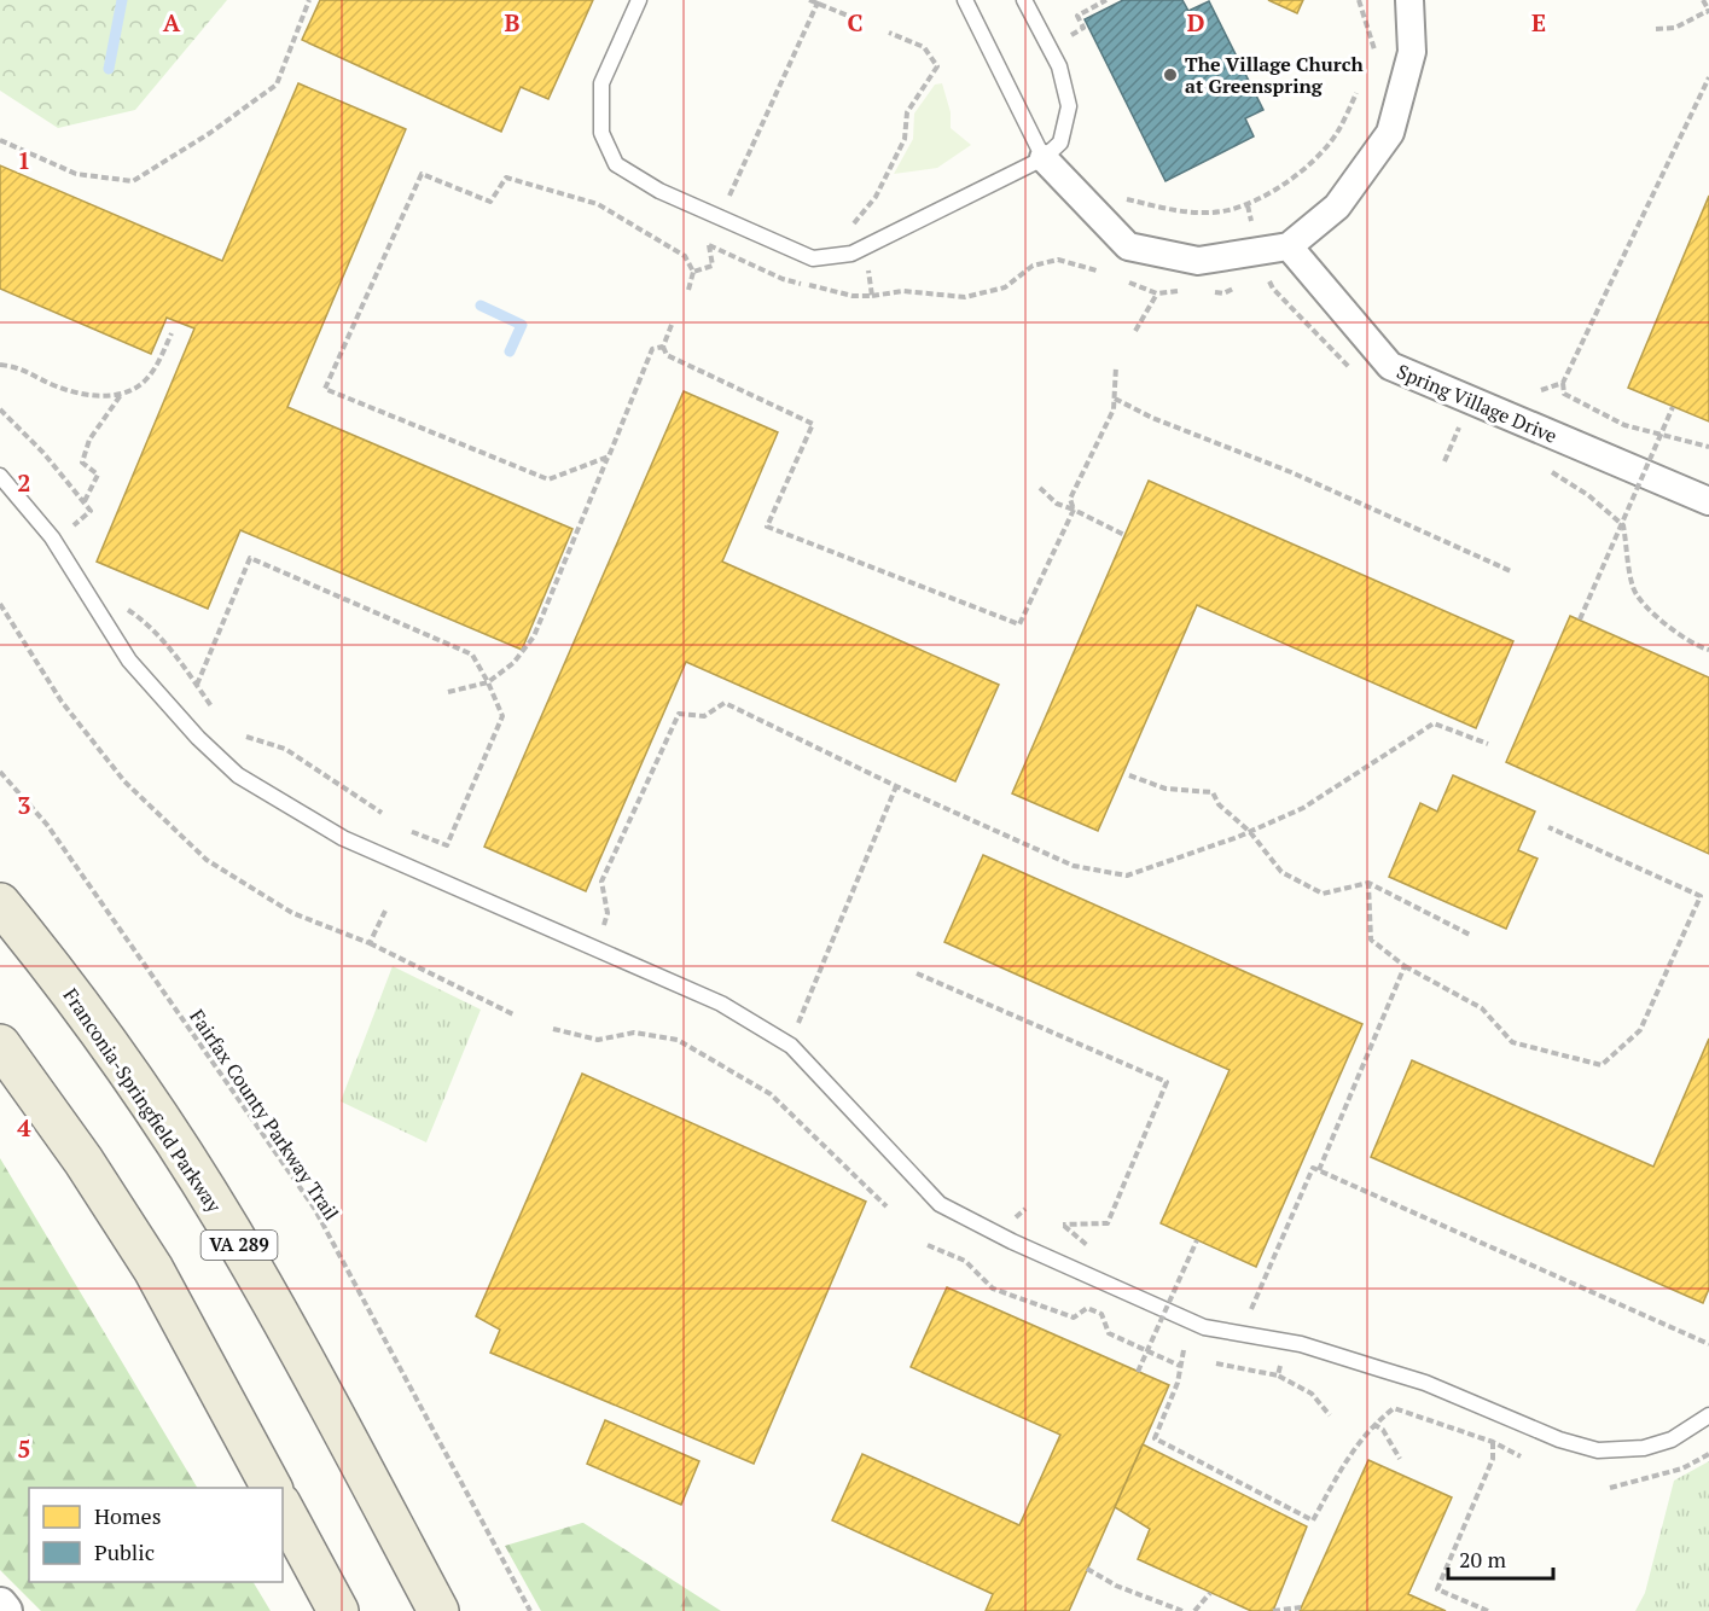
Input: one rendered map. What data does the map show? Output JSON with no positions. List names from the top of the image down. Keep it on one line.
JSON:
{"streets":{"main road":["Franconia-Springfield Parkway","VA 289"],"street":["Spring Village Drive"],"path":["Fairfax County Parkway Trail"]},"places":["The Village Church at Greenspring"],"legend":["Homes","Public"],"scale_bar":"20 m","grid":{"columns":["A","B","C","D","E"],"rows":["1","2","3","4","5"]}}
